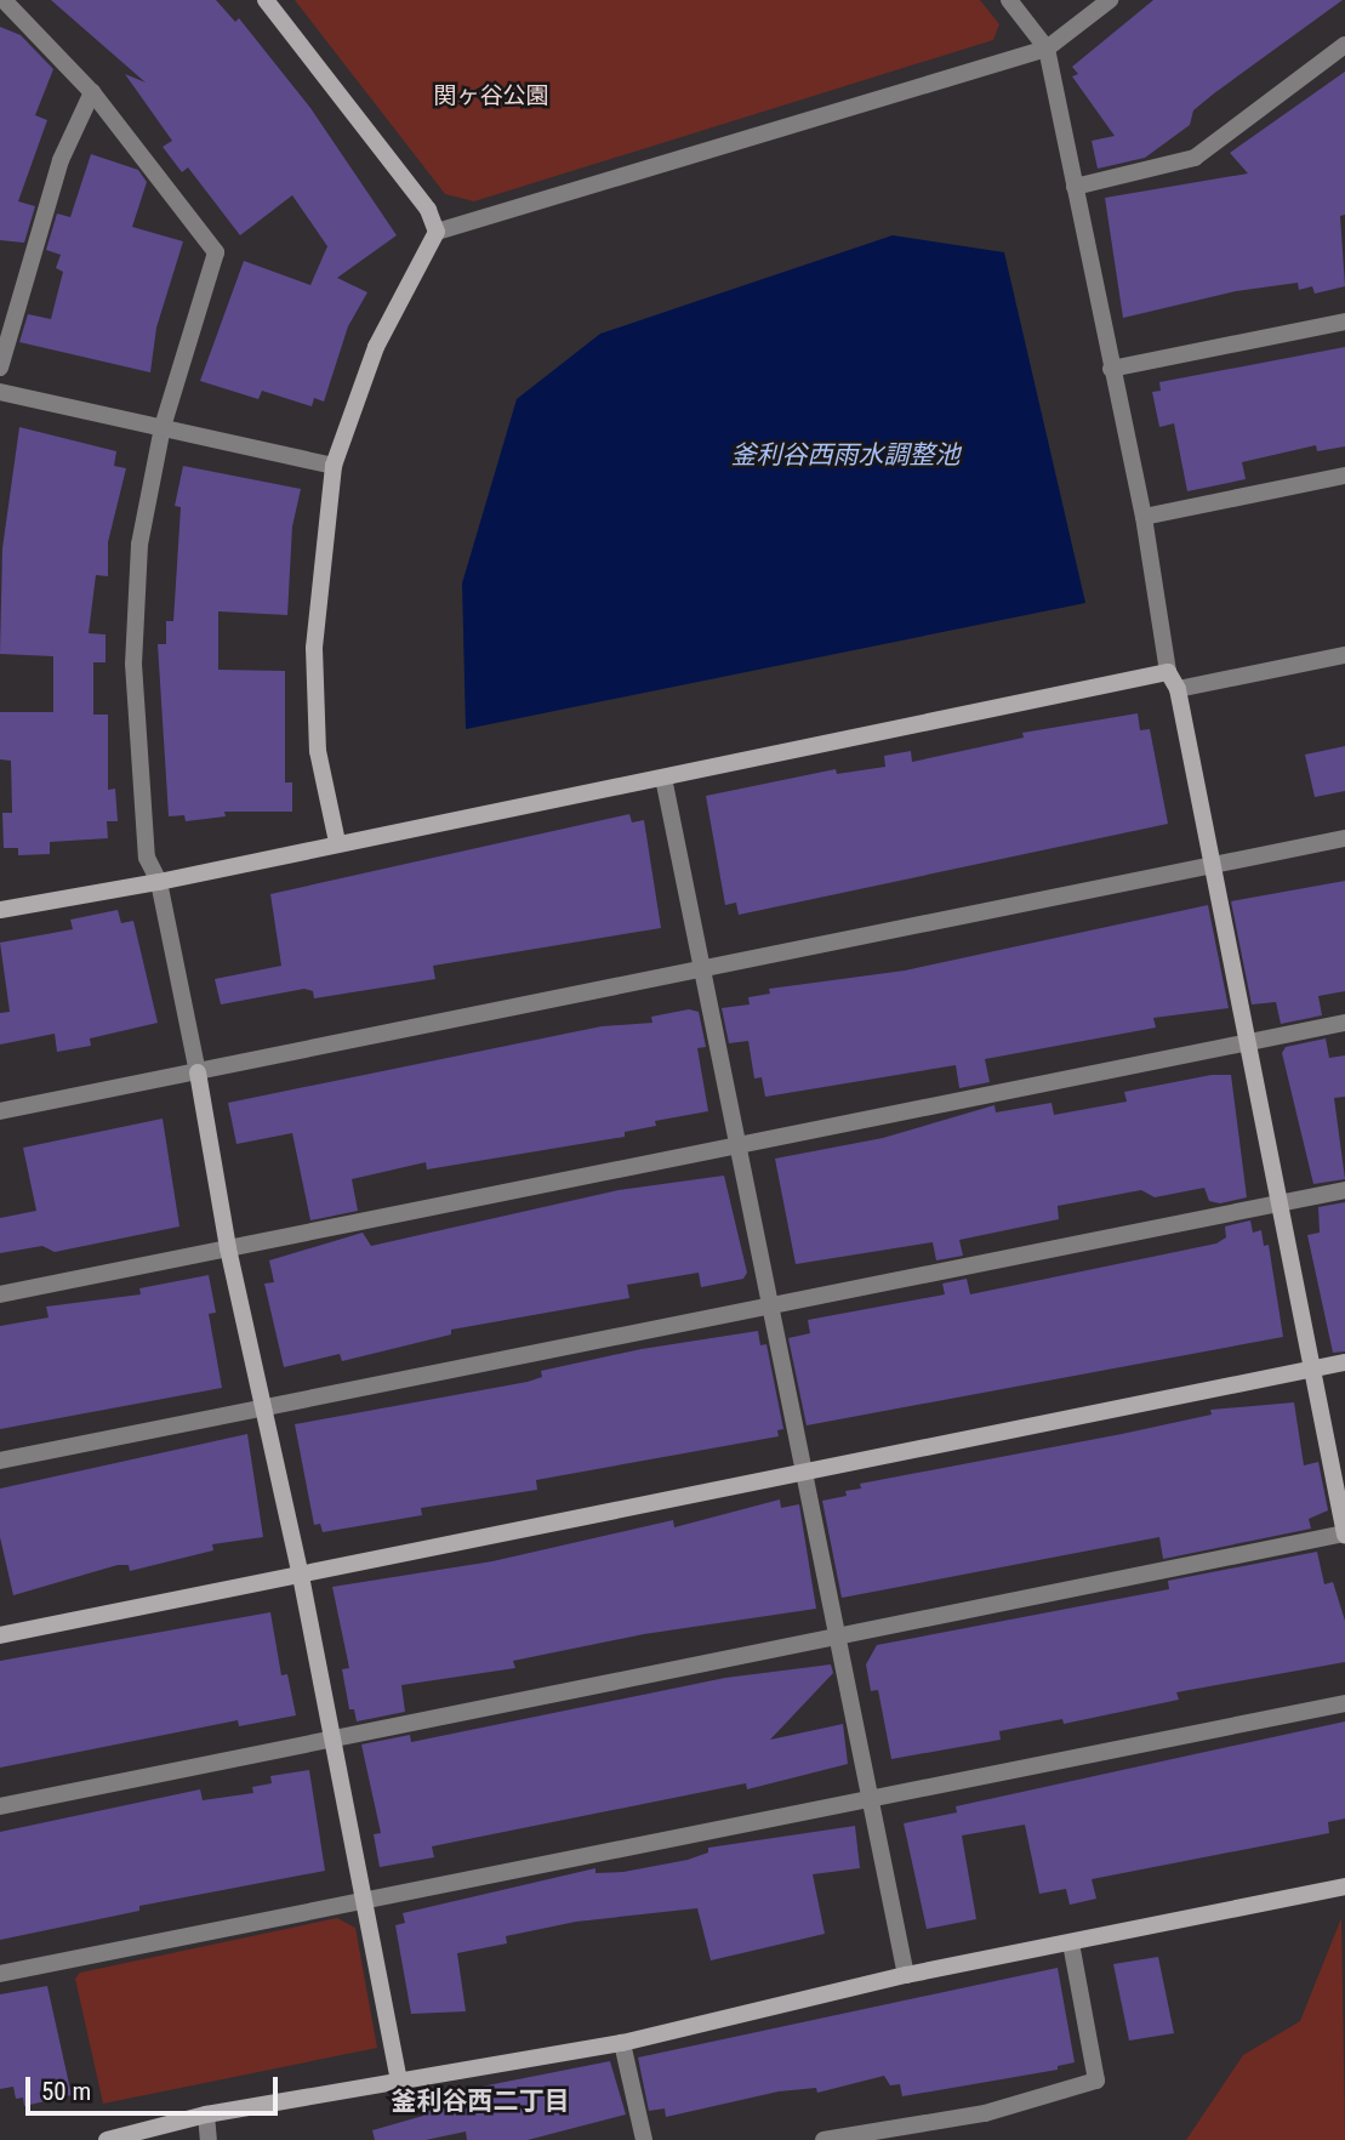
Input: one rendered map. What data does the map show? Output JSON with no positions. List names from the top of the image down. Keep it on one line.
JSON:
{"districts":["釜利谷西二丁目"],"water":["釜利谷西雨水調整池"],"parks":["関ヶ谷公園"],"scale_bar":"50 m"}
